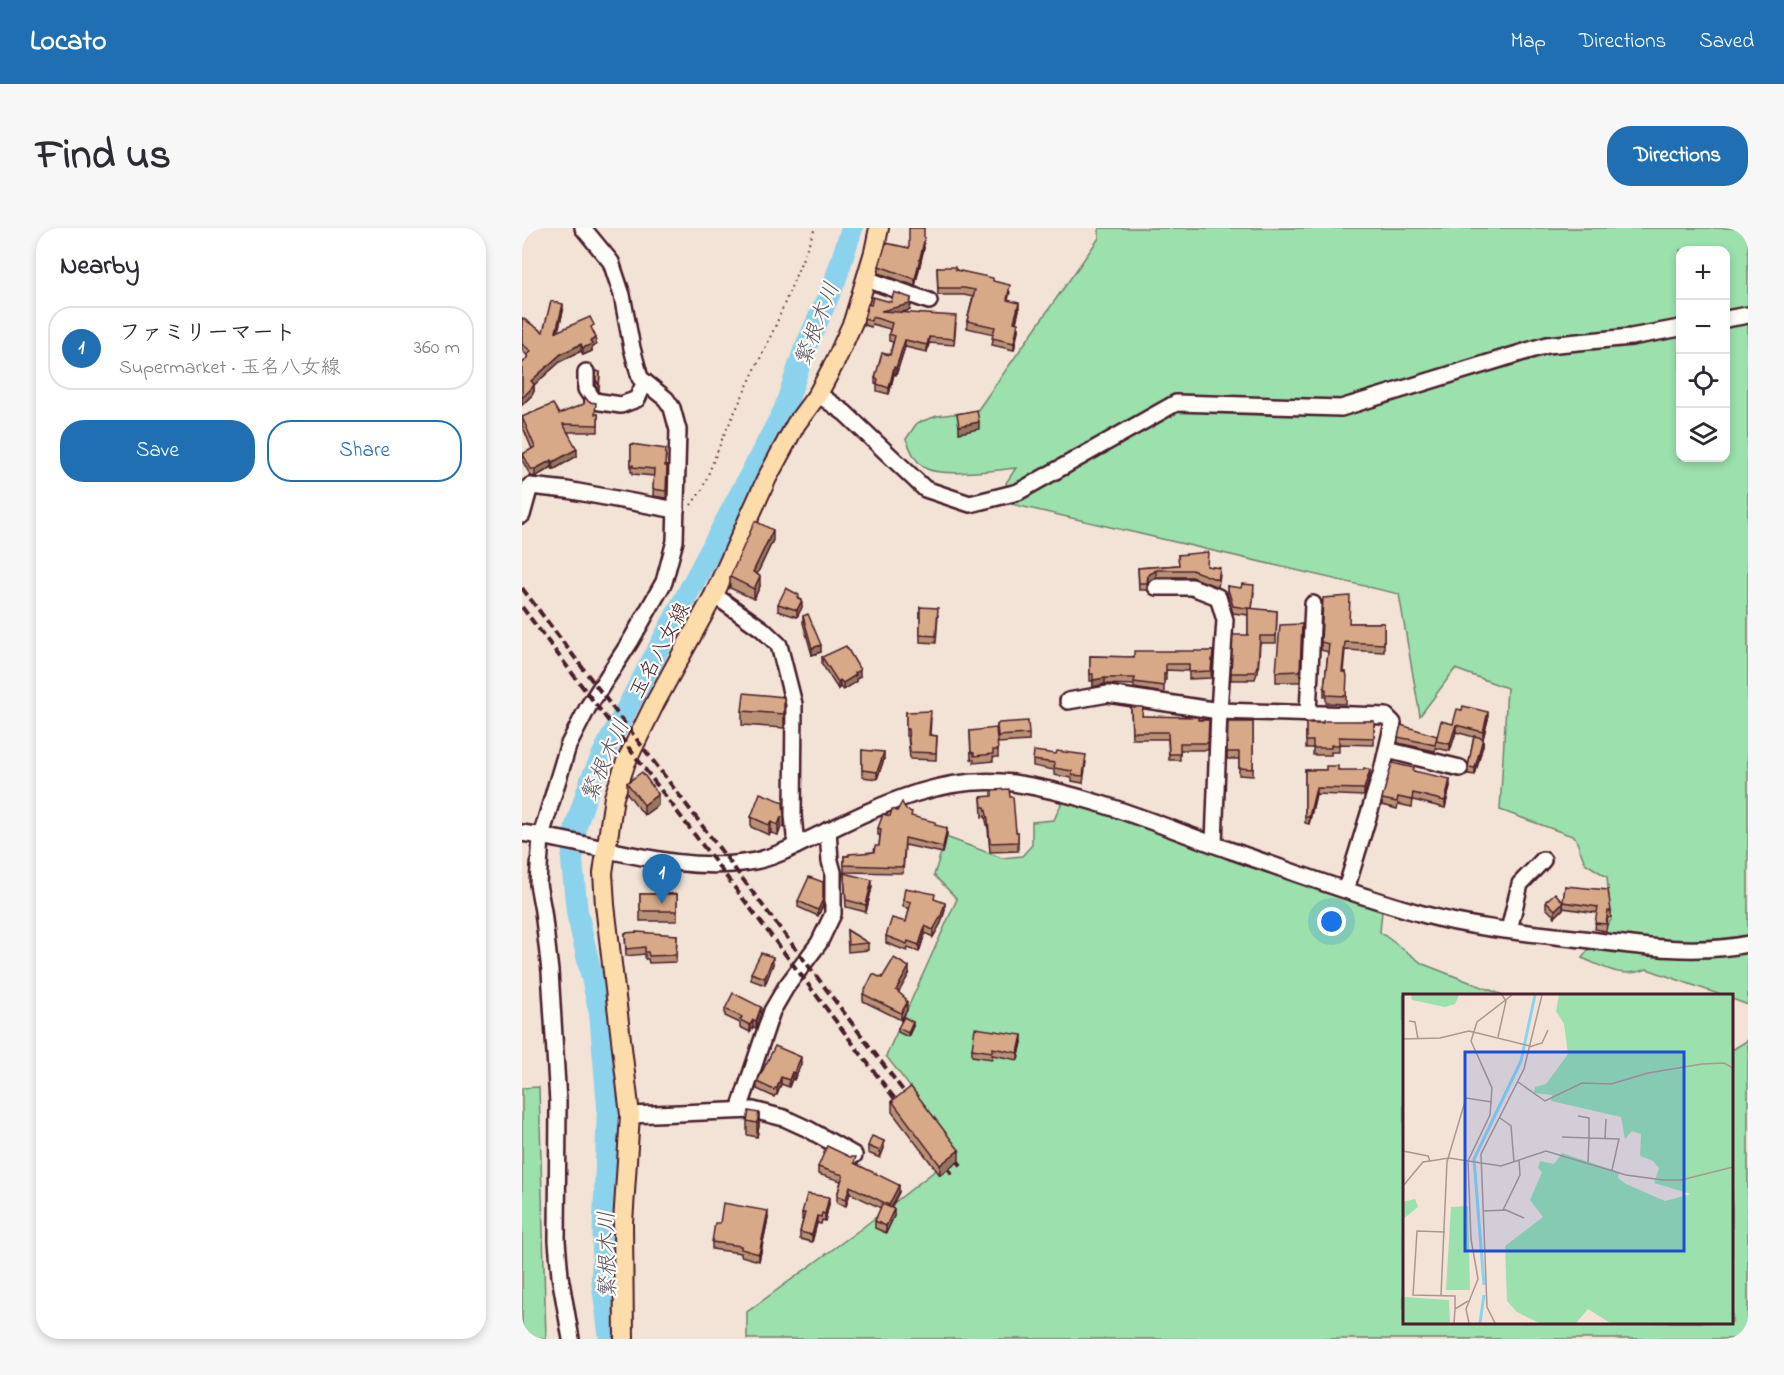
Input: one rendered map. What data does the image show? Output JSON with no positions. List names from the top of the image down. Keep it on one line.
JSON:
{"streets":{"main road":["玉名八女線"]},"water":["繁根木川"],"page":{"header":"Locato","nav":["Map","Directions","Saved"],"title":"Find us","buttons":["Directions",["Save","Share"]],"heading":"Nearby","map_buttons":["+","−"],"list":[{"mark":"1","name":"ファミリーマート","note":"Supermarket · 玉名八女線","value":"360 m"}],"pins":"1"}}
